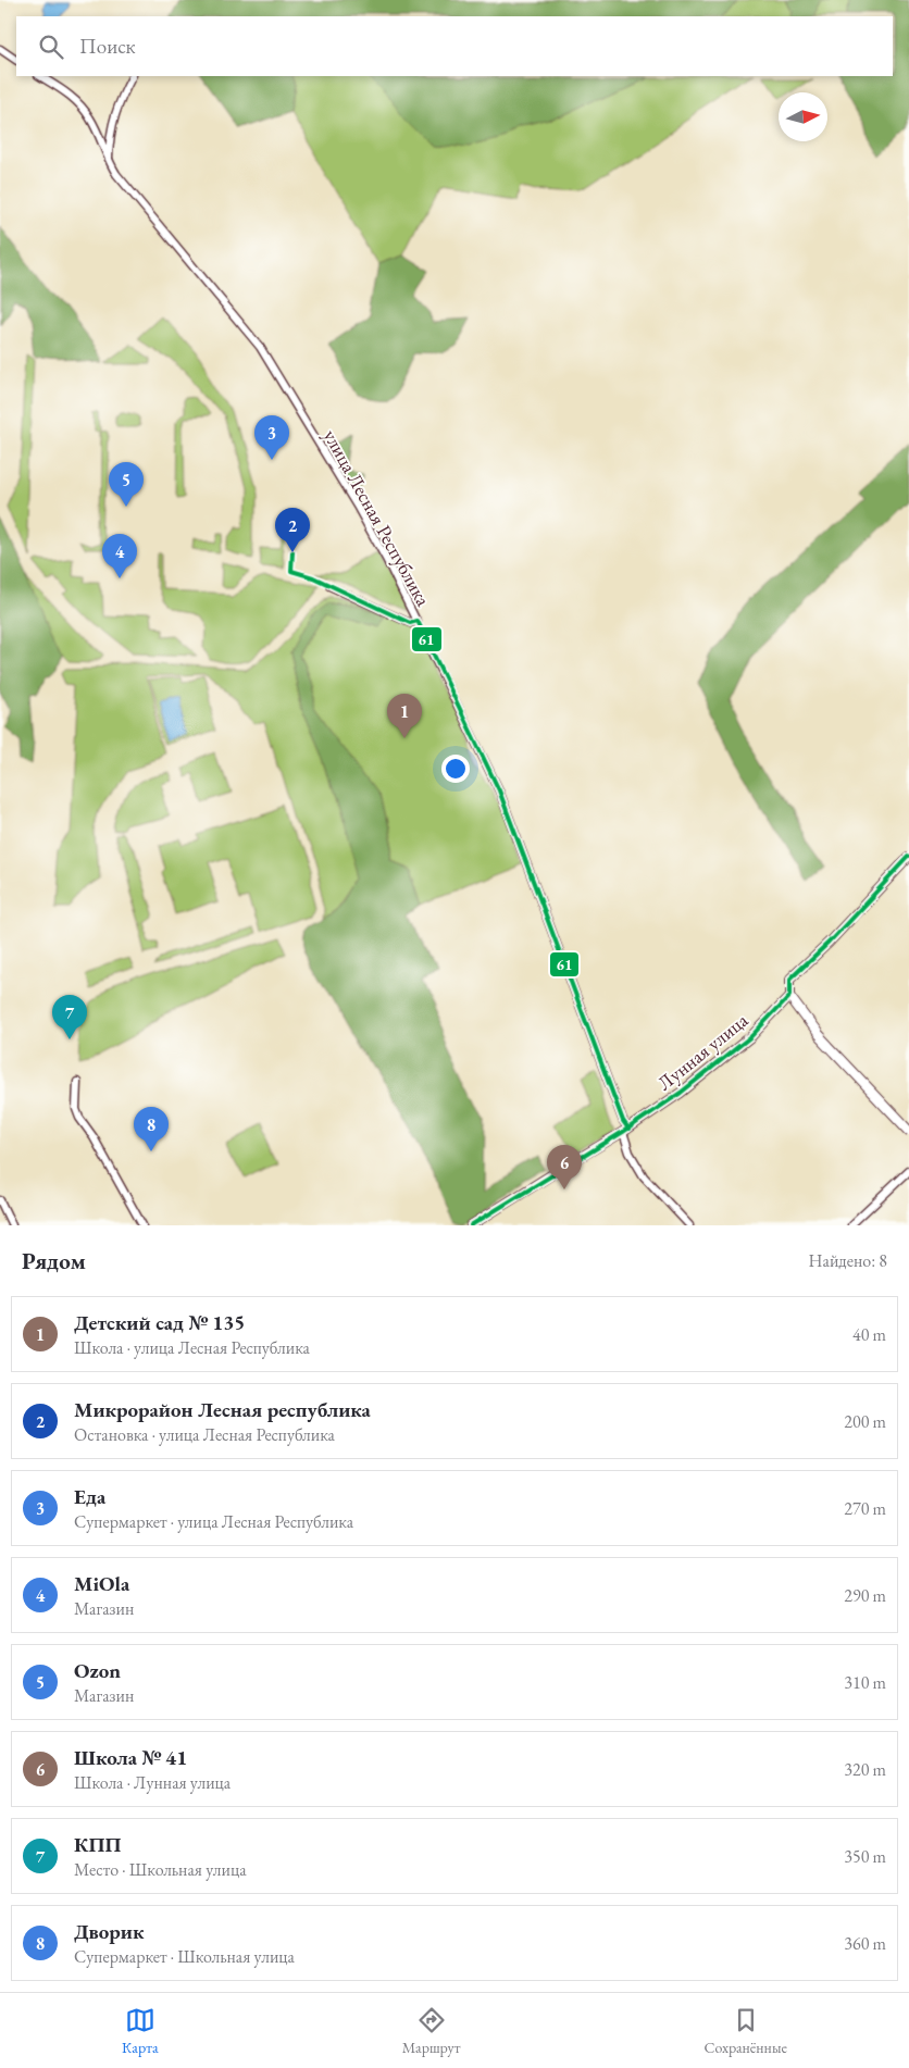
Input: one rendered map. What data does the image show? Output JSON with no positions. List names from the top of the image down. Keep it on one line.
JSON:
{"streets":{"street":["улица Лесная Республика","Лунная улица"]},"crossings":[["улица Лесная Республика","Лунная улица"]],"lines":["transit line 61"],"north":"right","page":{"search":"Поиск","pins":["3","5","2","4","1","7","8","6"],"heading":["Рядом","Найдено: 8"],"list":[{"mark":"1","name":"Детский сад № 135","note":"Школа · улица Лесная Республика","value":"40 m"},{"mark":"2","name":"Микрорайон Лесная республика","note":"Остановка · улица Лесная Республика","value":"200 m"},{"mark":"3","name":"Еда","note":"Супермаркет · улица Лесная Республика","value":"270 m"},{"mark":"4","name":"MiOla","note":"Магазин","value":"290 m"},{"mark":"5","name":"Ozon","note":"Магазин","value":"310 m"},{"mark":"6","name":"Школа № 41","note":"Школа · Лунная улица","value":"320 m"},{"mark":"7","name":"КПП","note":"Место · Школьная улица","value":"350 m"},{"mark":"8","name":"Дворик","note":"Супермаркет · Школьная улица","value":"360 m"}],"nav":["Карта","Маршрут","Сохранённые"]}}
